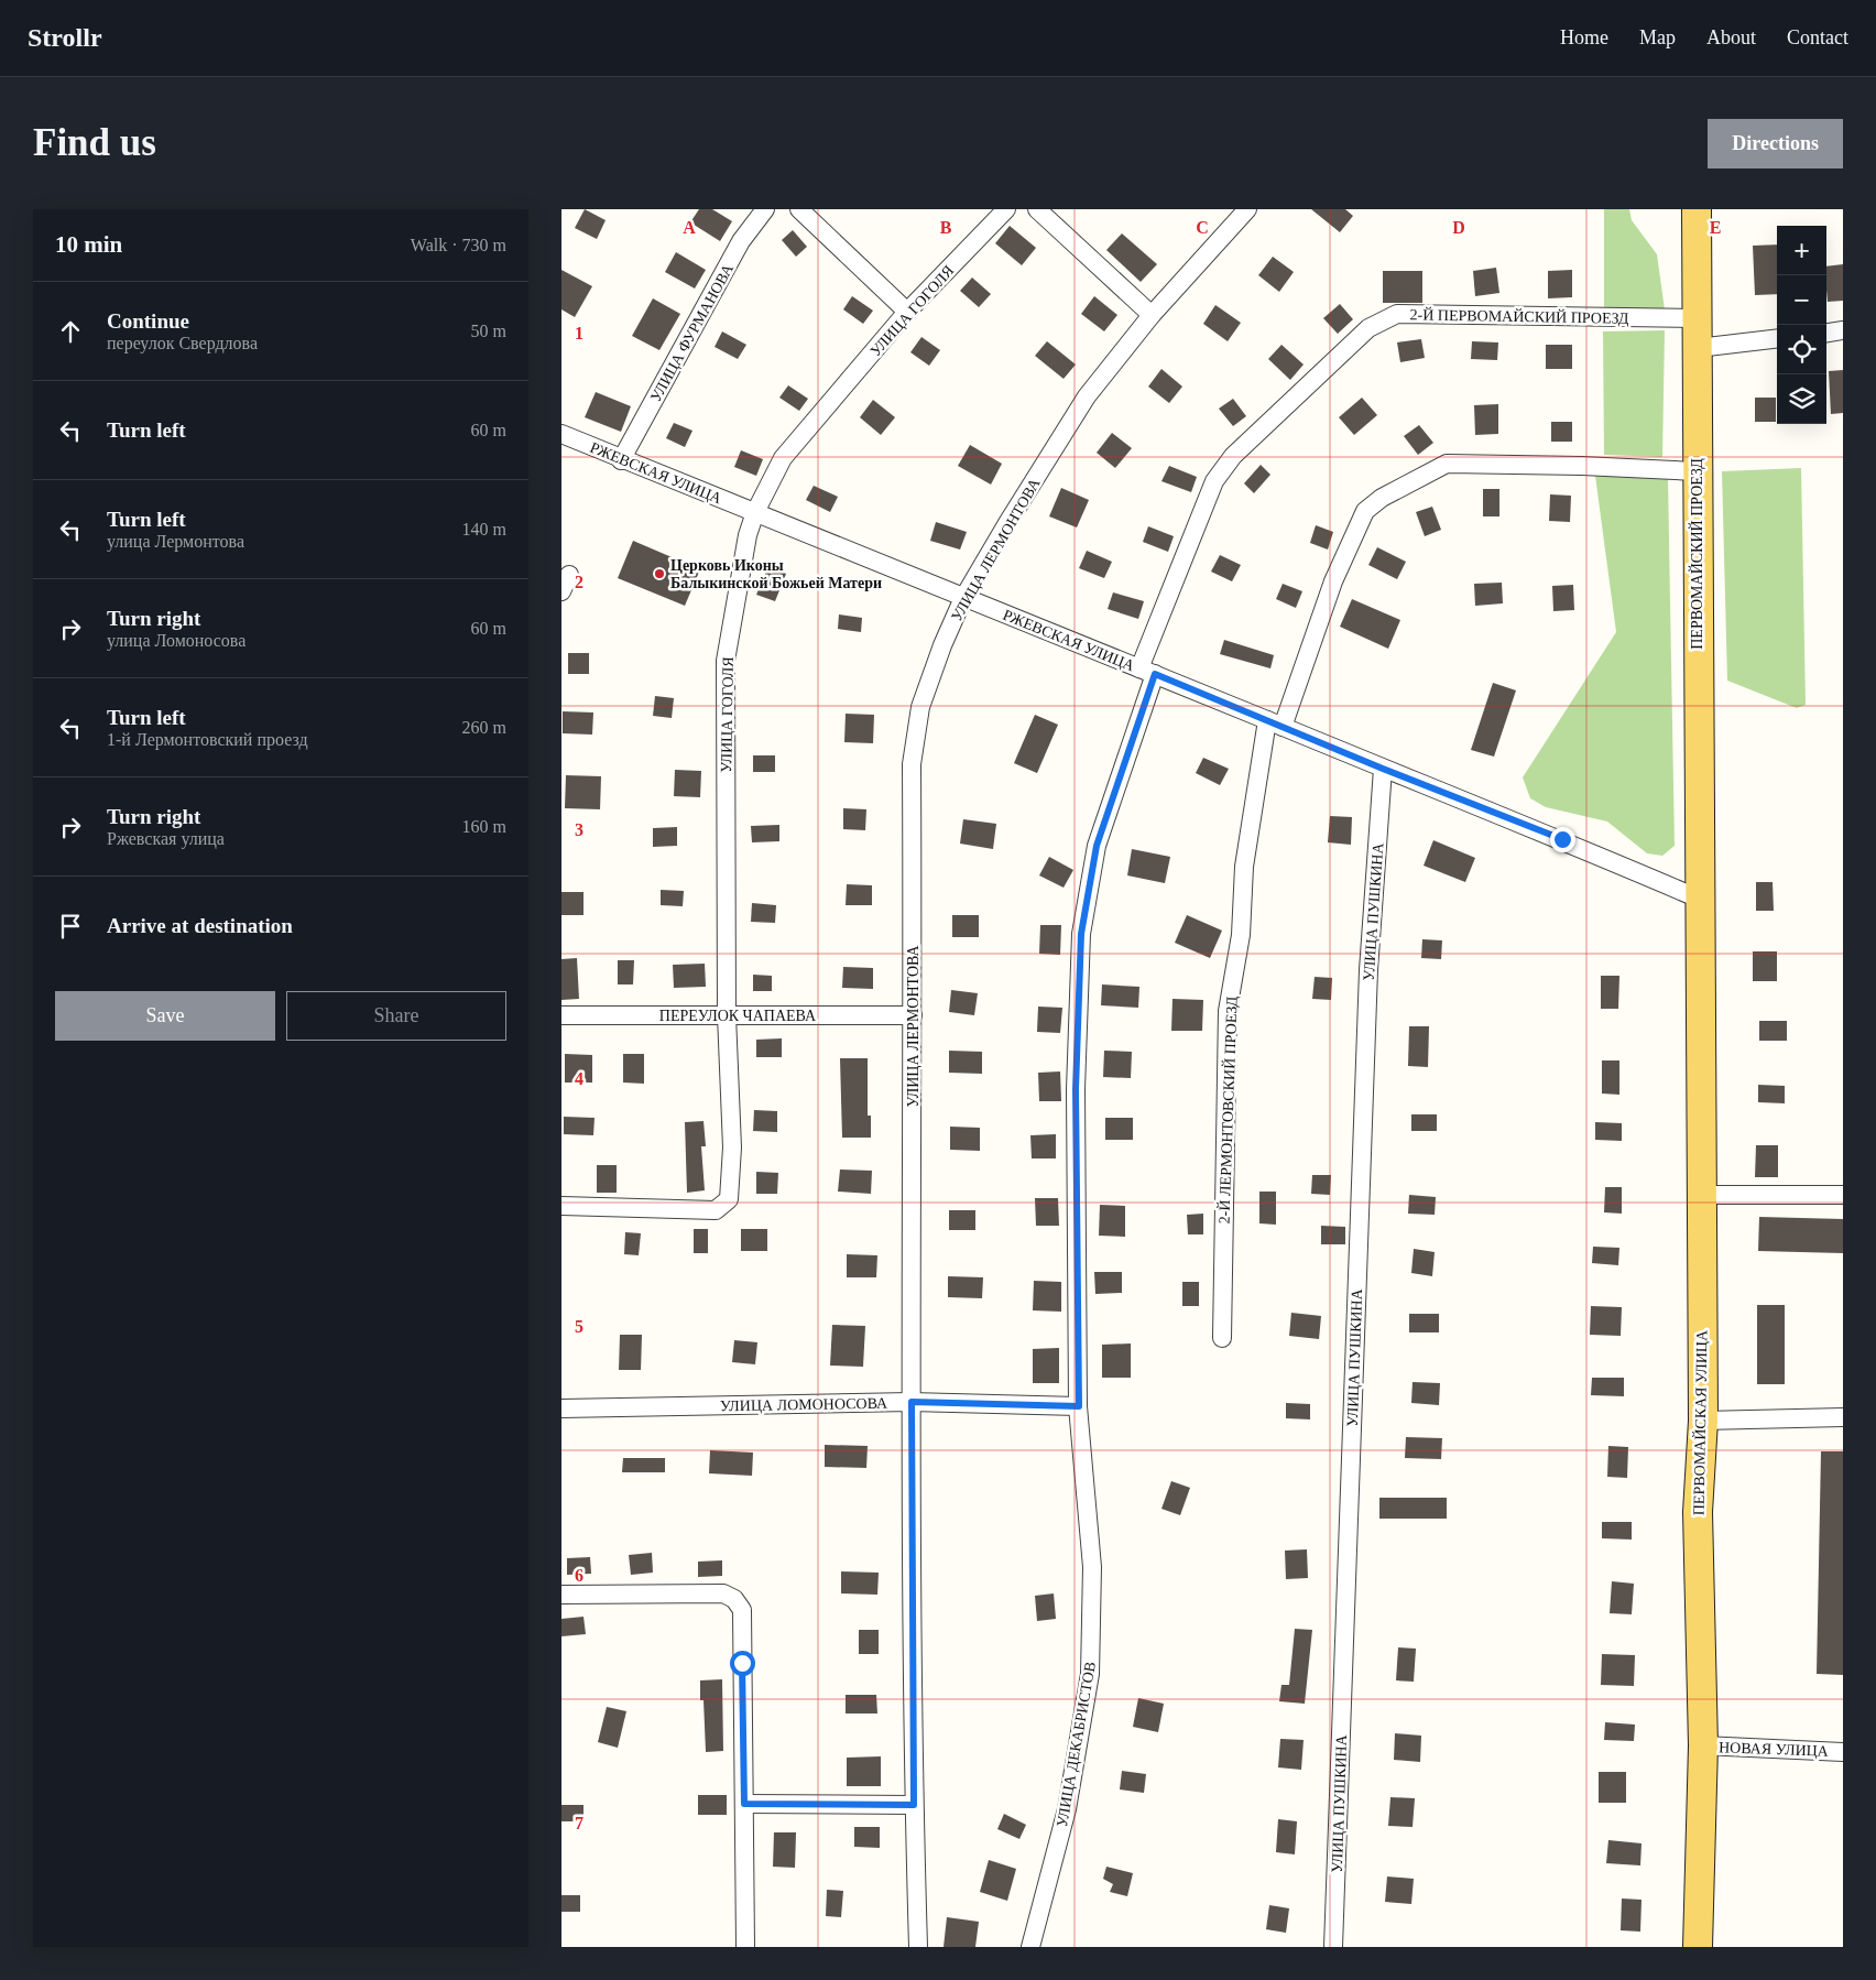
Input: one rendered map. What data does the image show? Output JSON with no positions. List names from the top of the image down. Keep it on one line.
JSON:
{"streets":{"main road":["ПЕРВОМАЙСКИЙ ПРОЕЗД","ПЕРВОМАЙСКАЯ УЛИЦА"],"street":["УЛИЦА ГОГОЛЯ","2-Й ПЕРВОМАЙСКИЙ ПРОЕЗД","УЛИЦА ФУРМАНОВА","РЖЕВСКАЯ УЛИЦА","УЛИЦА ЛЕРМОНТОВА","УЛИЦА ПУШКИНА","ПЕРЕУЛОК ЧАПАЕВА","2-Й ЛЕРМОНТОВСКИЙ ПРОЕЗД","УЛИЦА ЛОМОНОСОВА","УЛИЦА ДЕКАБРИСТОВ","НОВАЯ УЛИЦА"]},"crossings":[["УЛИЦА ГОГОЛЯ","РЖЕВСКАЯ УЛИЦА"],["УЛИЦА ГОГОЛЯ","ПЕРЕУЛОК ЧАПАЕВА"],["2-Й ПЕРВОМАЙСКИЙ ПРОЕЗД","РЖЕВСКАЯ УЛИЦА"],["2-Й ПЕРВОМАЙСКИЙ ПРОЕЗД","ПЕРВОМАЙСКИЙ ПРОЕЗД"],["2-Й ПЕРВОМАЙСКИЙ ПРОЕЗД","УЛИЦА ЛОМОНОСОВА"],["2-Й ПЕРВОМАЙСКИЙ ПРОЕЗД","УЛИЦА ДЕКАБРИСТОВ"],["УЛИЦА ФУРМАНОВА","РЖЕВСКАЯ УЛИЦА"],["РЖЕВСКАЯ УЛИЦА","УЛИЦА ЛЕРМОНТОВА"],["РЖЕВСКАЯ УЛИЦА","ПЕРВОМАЙСКИЙ ПРОЕЗД"],["РЖЕВСКАЯ УЛИЦА","УЛИЦА ПУШКИНА"],["РЖЕВСКАЯ УЛИЦА","2-Й ЛЕРМОНТОВСКИЙ ПРОЕЗД"],["РЖЕВСКАЯ УЛИЦА","ПЕРВОМАЙСКАЯ УЛИЦА"],["УЛИЦА ЛЕРМОНТОВА","ПЕРЕУЛОК ЧАПАЕВА"],["УЛИЦА ЛЕРМОНТОВА","УЛИЦА ЛОМОНОСОВА"],["ПЕРВОМАЙСКИЙ ПРОЕЗД","2-Й ЛЕРМОНТОВСКИЙ ПРОЕЗД"],["ПЕРВОМАЙСКИЙ ПРОЕЗД","ПЕРВОМАЙСКАЯ УЛИЦА"],["УЛИЦА ЛОМОНОСОВА","УЛИЦА ДЕКАБРИСТОВ"],["ПЕРВОМАЙСКАЯ УЛИЦА","НОВАЯ УЛИЦА"]],"places":["Церковь Иконы Балыкинской Божьей Матери"],"page":{"header":"Strollr","nav":["Home","Map","About","Contact"],"buttons":["Directions",["Save","Share"]],"title":"Find us","heading":["10 min","Walk · 730 m"],"map_buttons":["+","−"],"list":[["Continue","переулок Свердлова","50 m"],["Turn left","60 m"],["Turn left","улица Лермонтова","140 m"],["Turn right","улица Ломоносова","60 m"],["Turn left","1-й Лермонтовский проезд","260 m"],["Turn right","Ржевская улица","160 m"],"Arrive at destination"]},"grid":{"columns":["A","B","C","D","E"],"rows":["1","2","3","4","5","6","7"]}}
